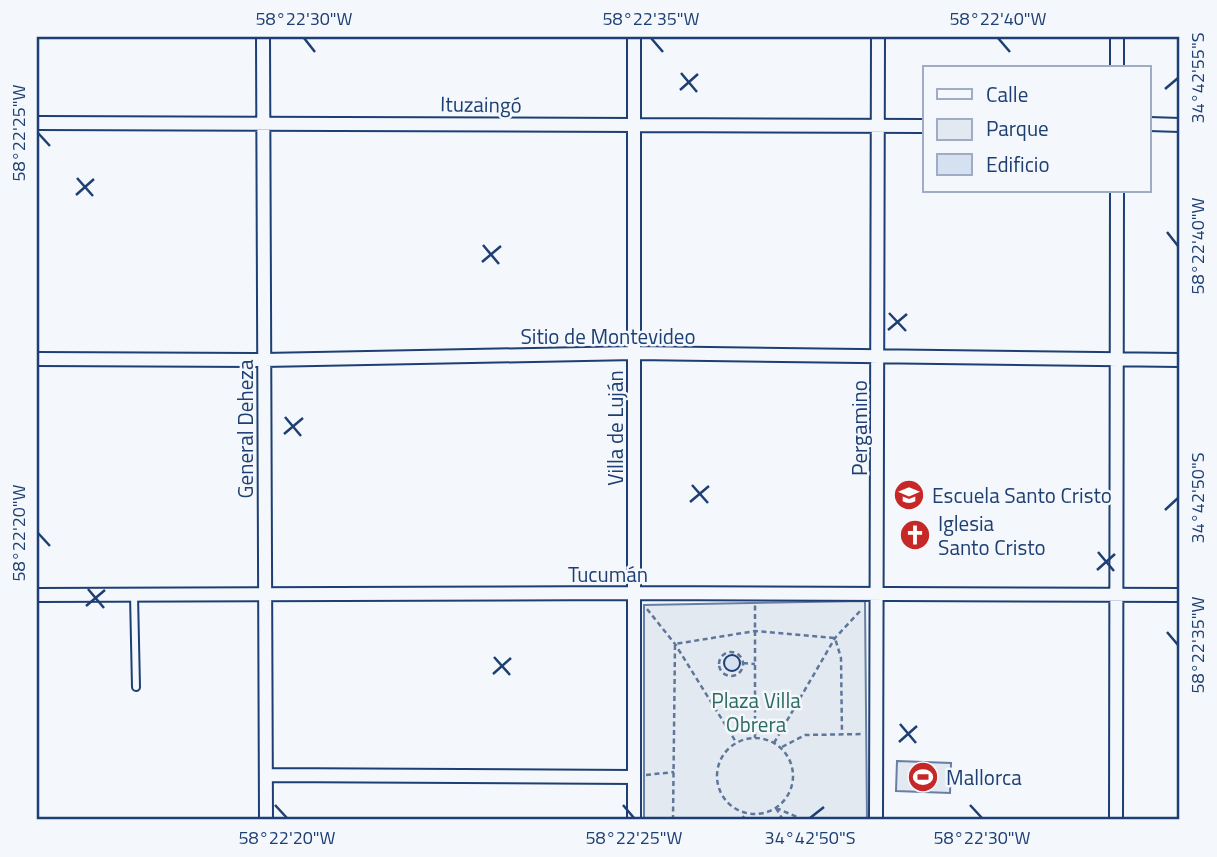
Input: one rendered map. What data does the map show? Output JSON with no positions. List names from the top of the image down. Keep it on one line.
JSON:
{"streets":{"street":["Ituzaingó","Sitio de Montevideo","Villa de Luján","Pergamino","General Deheza","Tucumán"]},"crossings":[["Ituzaingó","Villa de Luján"],["Ituzaingó","Pergamino"],["Ituzaingó","General Deheza"],["Sitio de Montevideo","Villa de Luján"],["Sitio de Montevideo","Pergamino"],["Sitio de Montevideo","General Deheza"],["Villa de Luján","Tucumán"],["Pergamino","Tucumán"],["General Deheza","Tucumán"]],"parks":["Plaza Villa Obrera"],"places":{"school or university":["Escuela Santo Cristo"],"church":["Iglesia Santo Cristo"],"sports":["Mallorca"]},"legend":["Calle","Parque","Edificio"],"coordinates":["58°22'30\"W","58°22'35\"W","58°22'40\"W","34°42'55\"S","58°22'25\"W","34°42'50\"S","58°22'20\"W"]}
